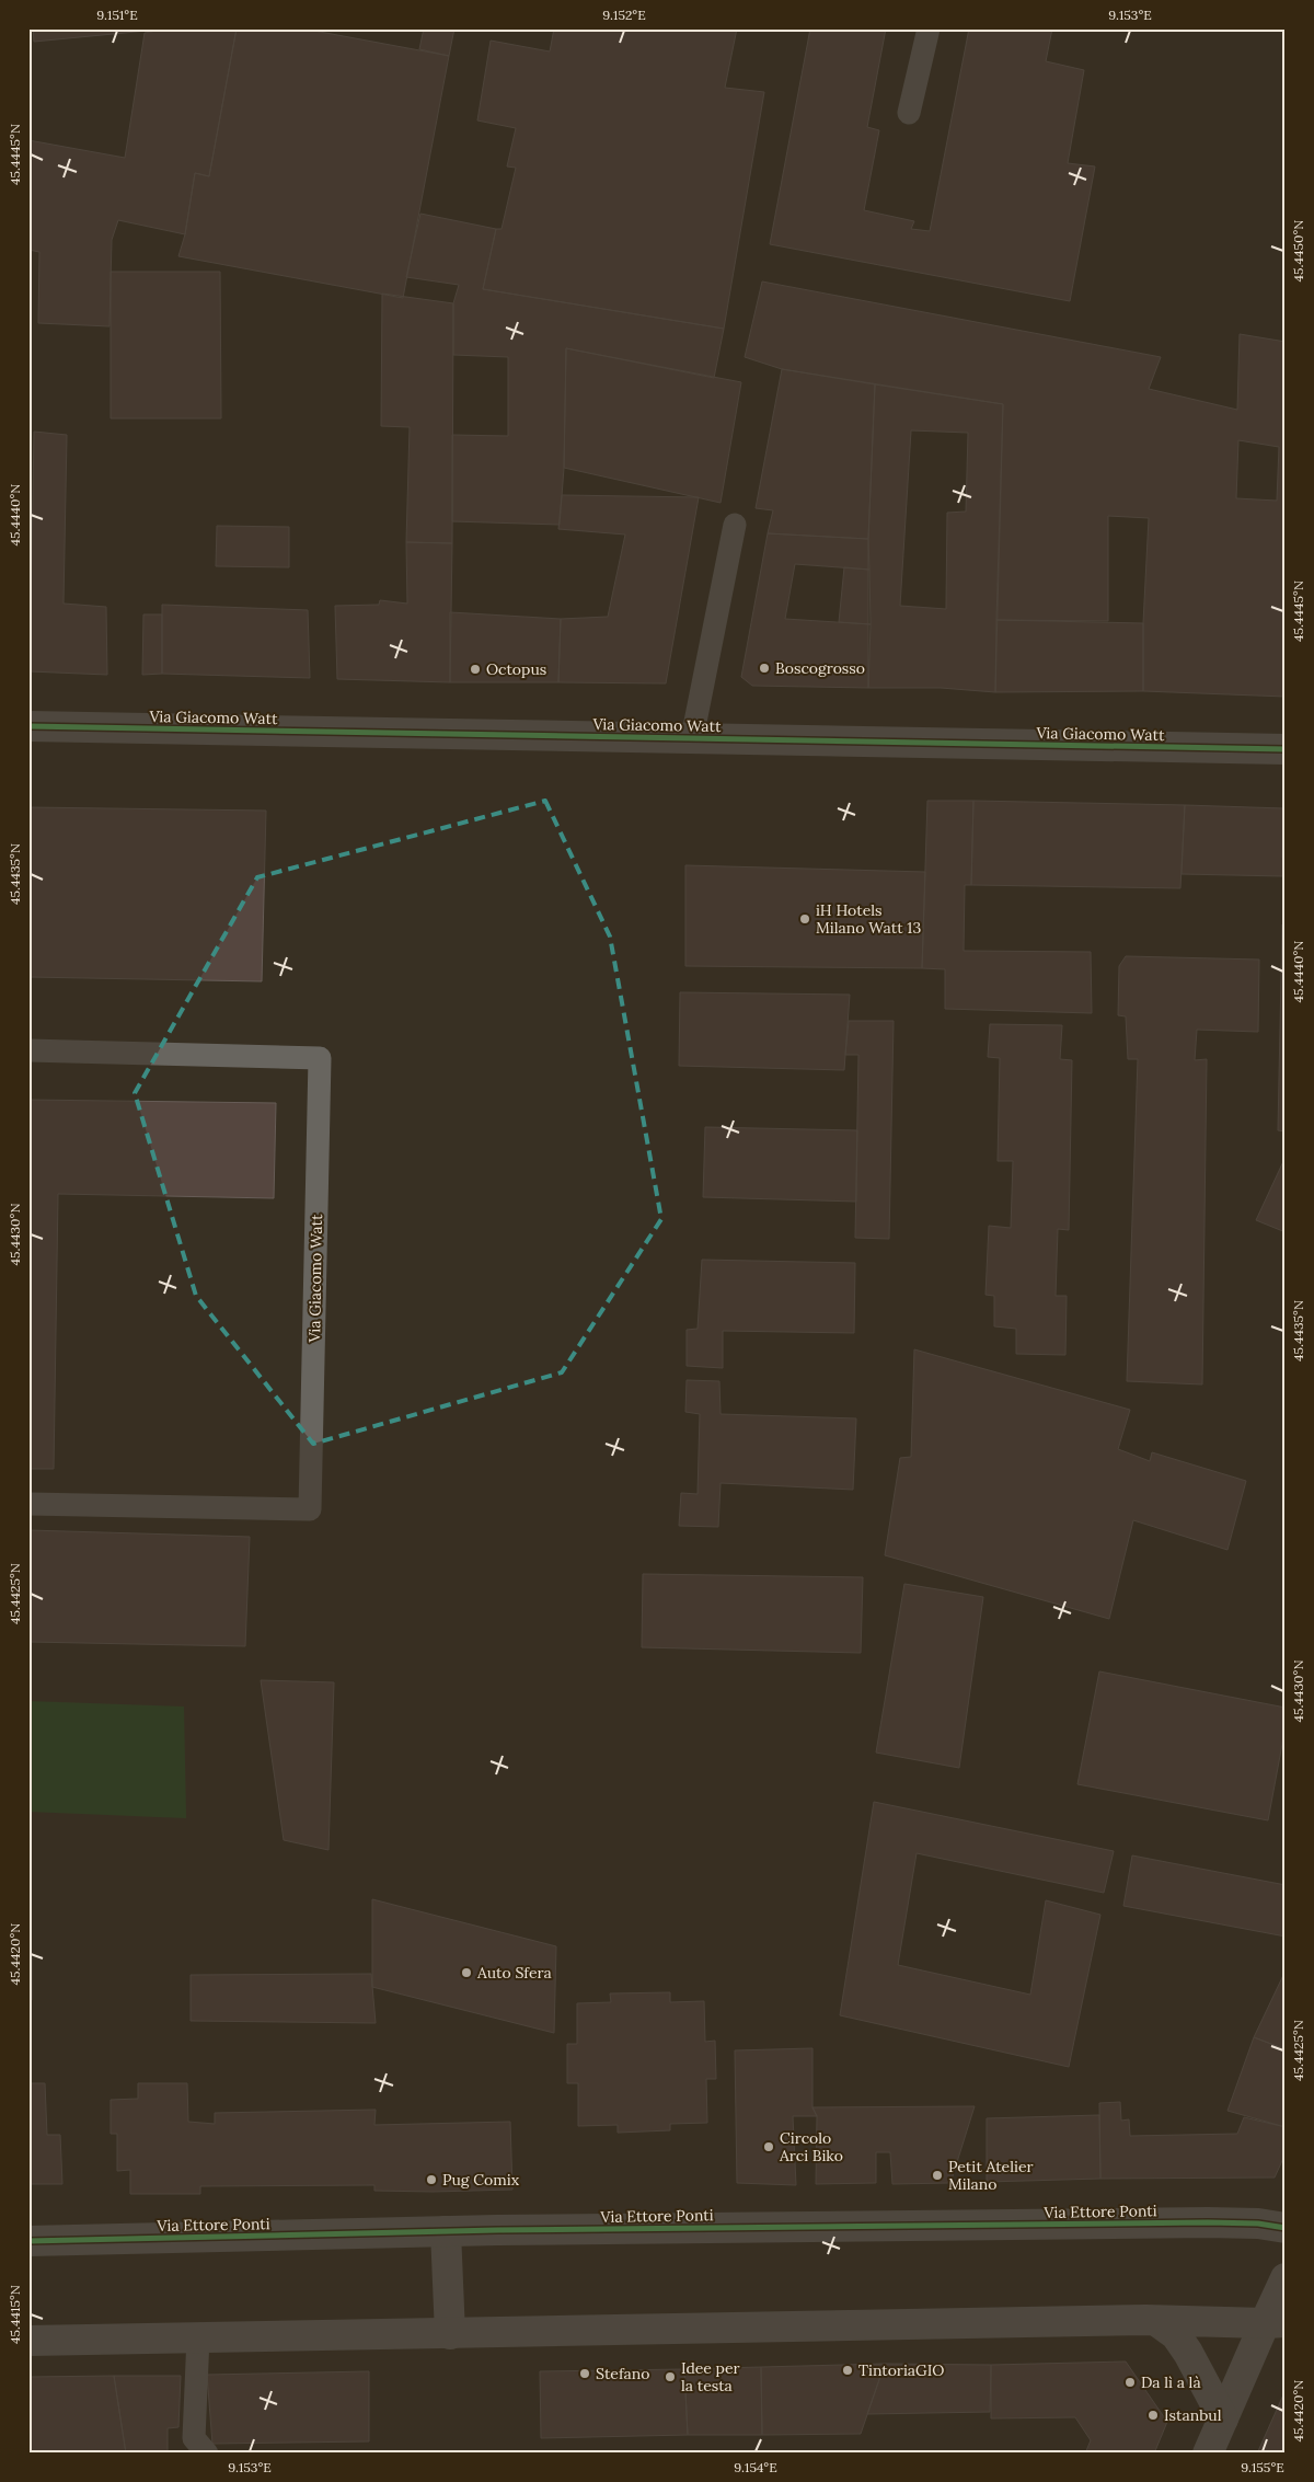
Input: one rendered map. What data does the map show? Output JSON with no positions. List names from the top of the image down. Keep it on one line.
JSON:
{"streets":{"street":["Via Giacomo Watt","Via Ettore Ponti"]},"places":["Boscogrosso","Octopus","iH Hotels Milano Watt 13","Auto Sfera","Circolo Arci Biko","Petit Atelier Milano","Pug Comix","TintoriaGIO","Stefano","Idee per la testa","Da lì a là","Istanbul"],"coordinates":["9.151°E","9.152°E","9.153°E","45.4445°N","45.4450°N","45.4440°N","45.4435°N","45.4430°N","45.4425°N","45.4420°N","45.4415°N","9.154°E","9.155°E"]}
